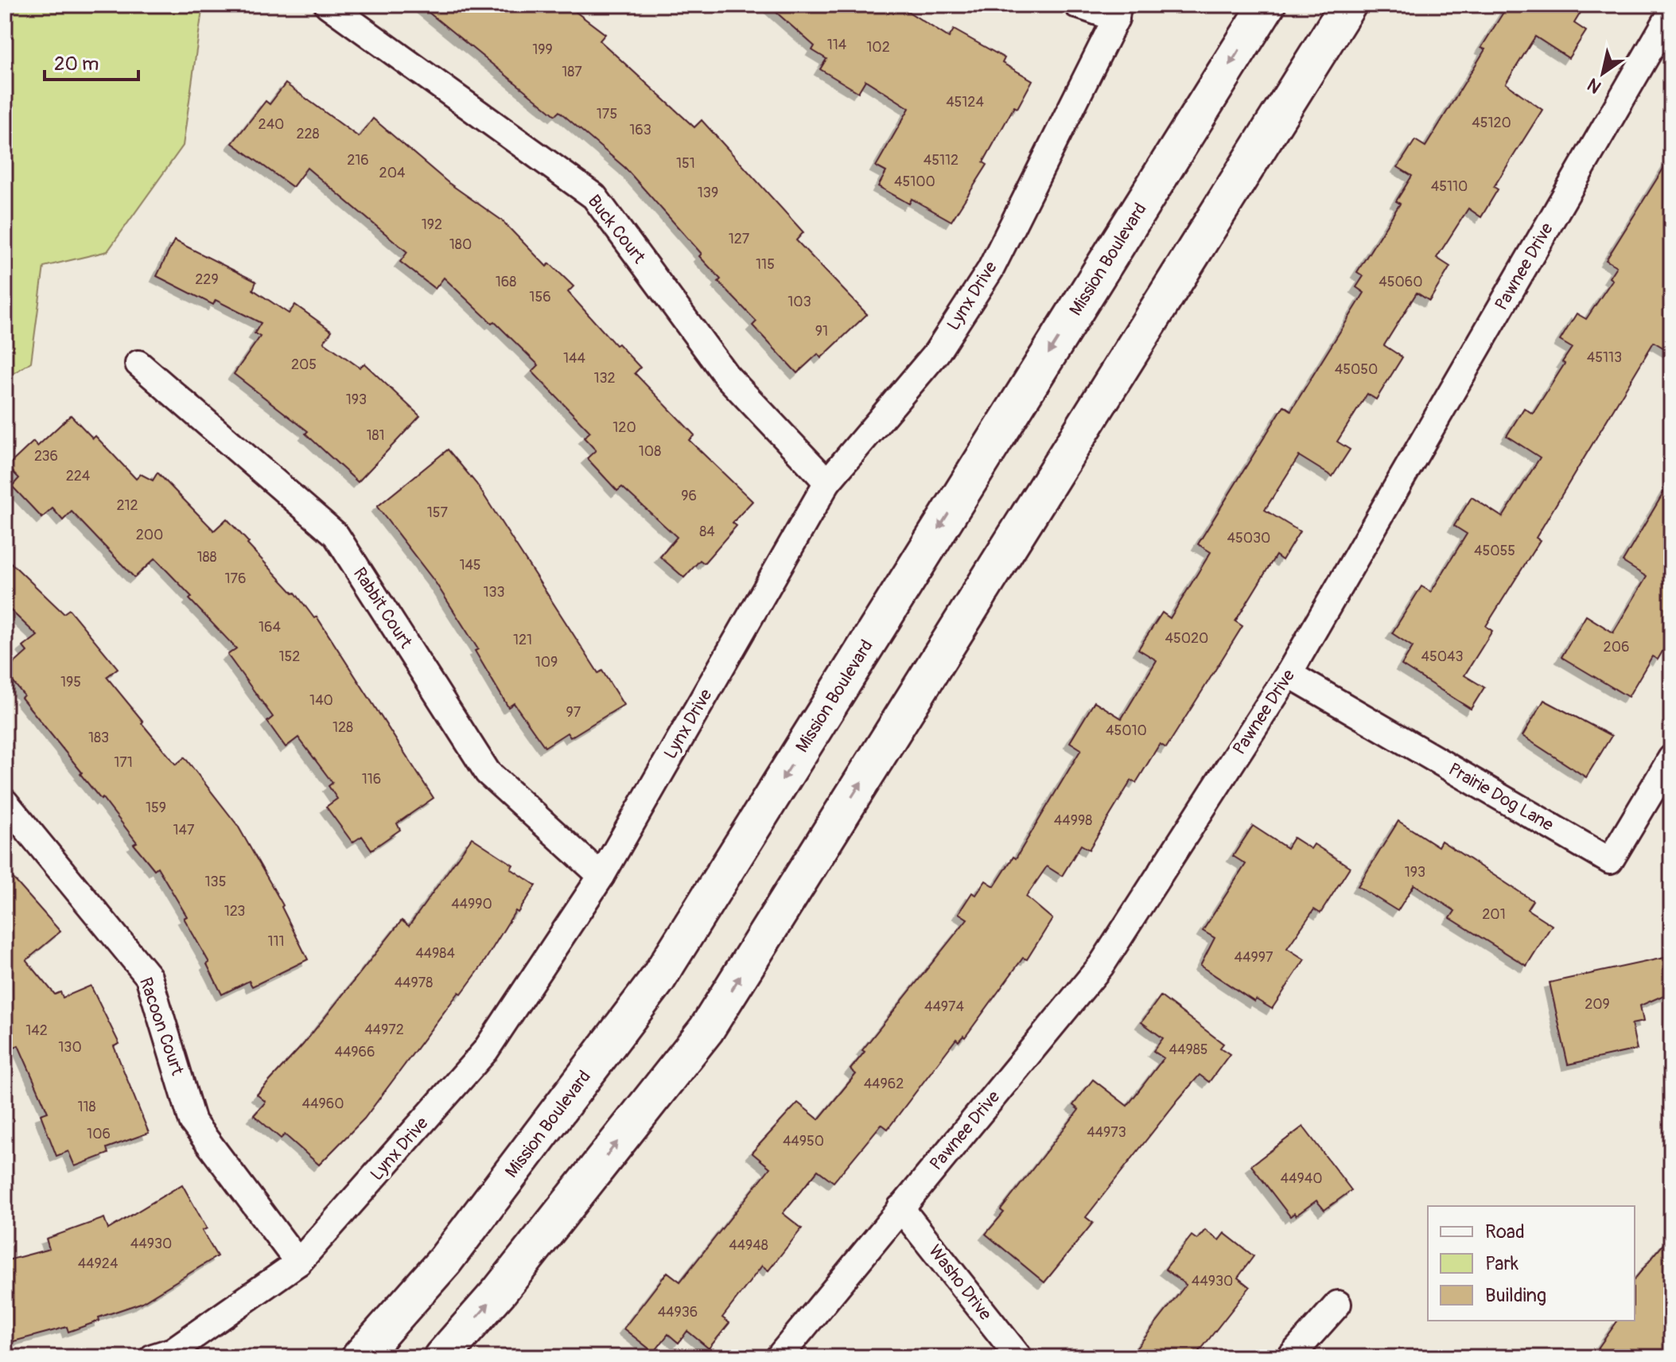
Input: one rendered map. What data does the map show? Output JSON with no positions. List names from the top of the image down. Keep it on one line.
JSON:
{"streets":{"main road":["Mission Boulevard"],"street":["Buck Court","Pawnee Drive","Lynx Drive","Rabbit Court","Prairie Dog Lane","Racoon Court","Washo Drive"]},"crossings":[["Buck Court","Lynx Drive"],["Pawnee Drive","Prairie Dog Lane"],["Pawnee Drive","Washo Drive"],["Lynx Drive","Rabbit Court"],["Lynx Drive","Racoon Court"]],"house_numbers":["114","102","199","187","45124","175","45120","240","163","228","216","45112","151","204","45100","45110","139","192","127","180","115","229","168","45060","156","103","91","45113","144","205","45050","132","193","120","181","108","236","224","96","212","157","84","200","45030","45055","188","145","176","133","164","45020","121","206","152","45043","109","195","140","97","128","45010","183","171","116","159","44998","147","193","135","44990","123","201","111","44984","44997","44978","209","44974","44972","142","130","44985","44966","44962","44960","118","44973","106","44950","44940","44930","44948","44924","44930","44936"],"legend":["Road","Park","Building"],"scale_bar":"20 m","north":"bottom left"}
